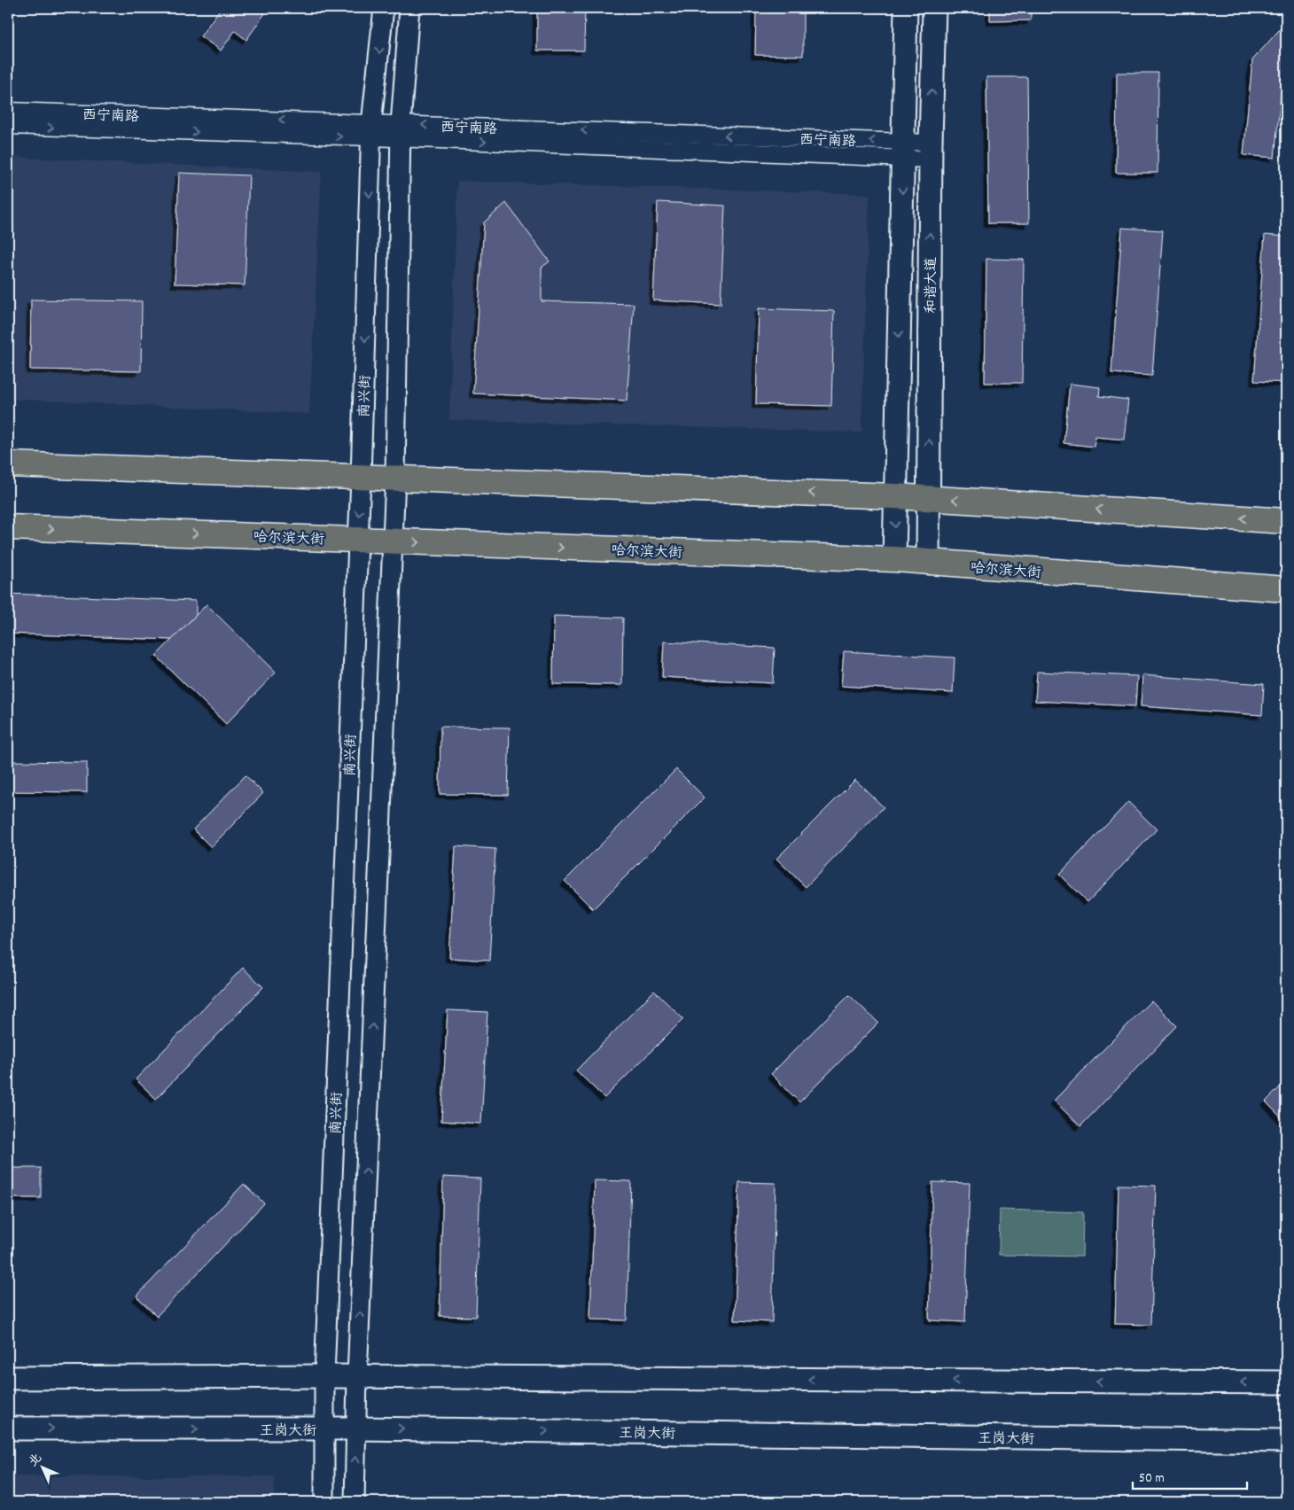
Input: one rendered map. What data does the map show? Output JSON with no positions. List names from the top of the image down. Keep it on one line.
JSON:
{"streets":{"main road":["和谐大道","哈尔滨大街","王岗大街"],"street":["西宁南路","南兴街"]},"crossings":[["西宁南路","和谐大道"],["西宁南路","南兴街"],["和谐大道","哈尔滨大街"],["南兴街","哈尔滨大街"],["南兴街","王岗大街"]],"scale_bar":"50 m","north":"top left"}
